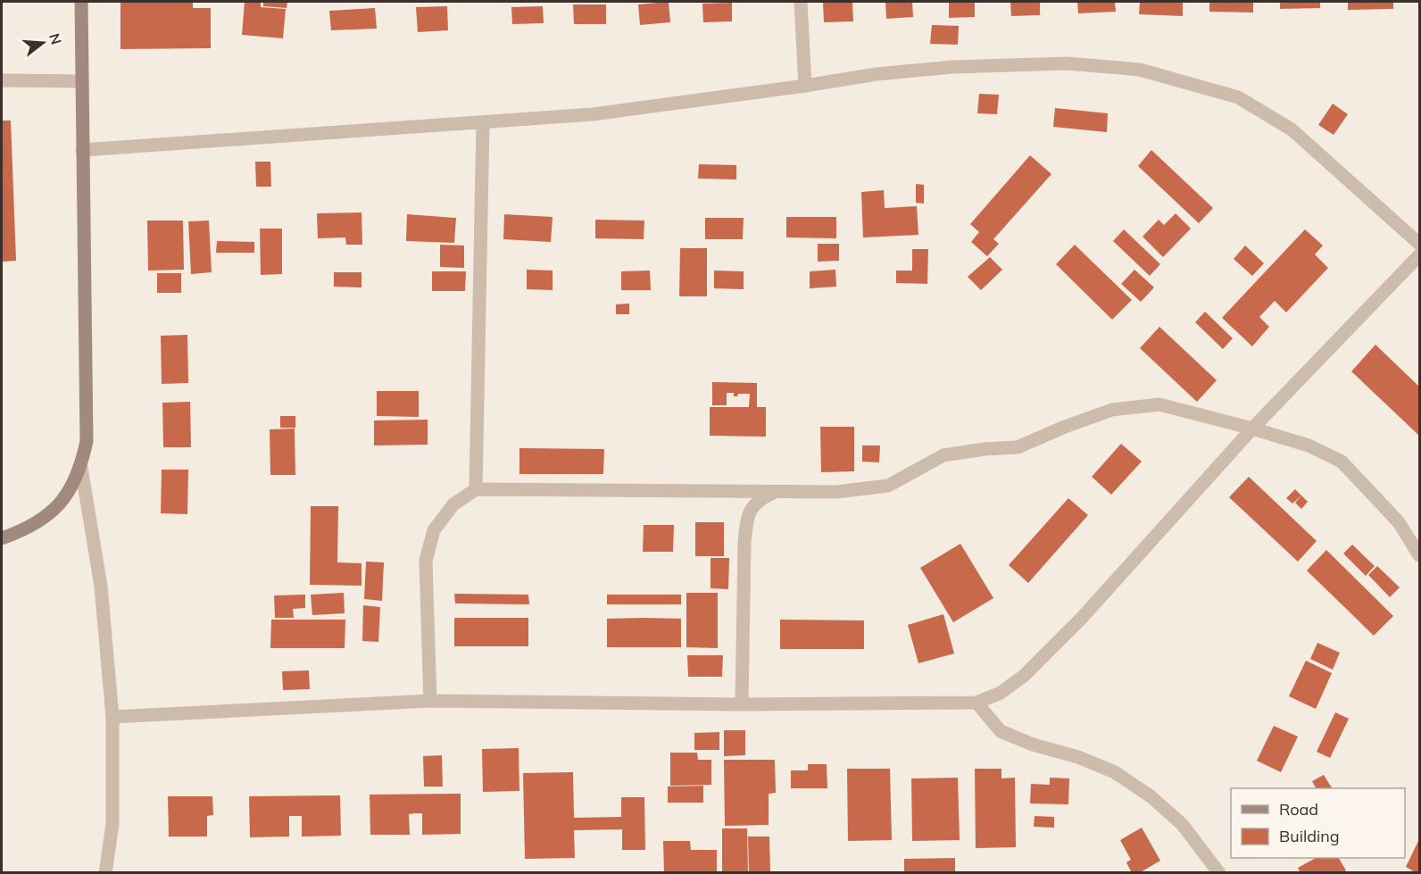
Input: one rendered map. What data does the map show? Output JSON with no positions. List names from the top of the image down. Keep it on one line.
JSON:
{"legend":["Road","Building"],"north":"right"}
